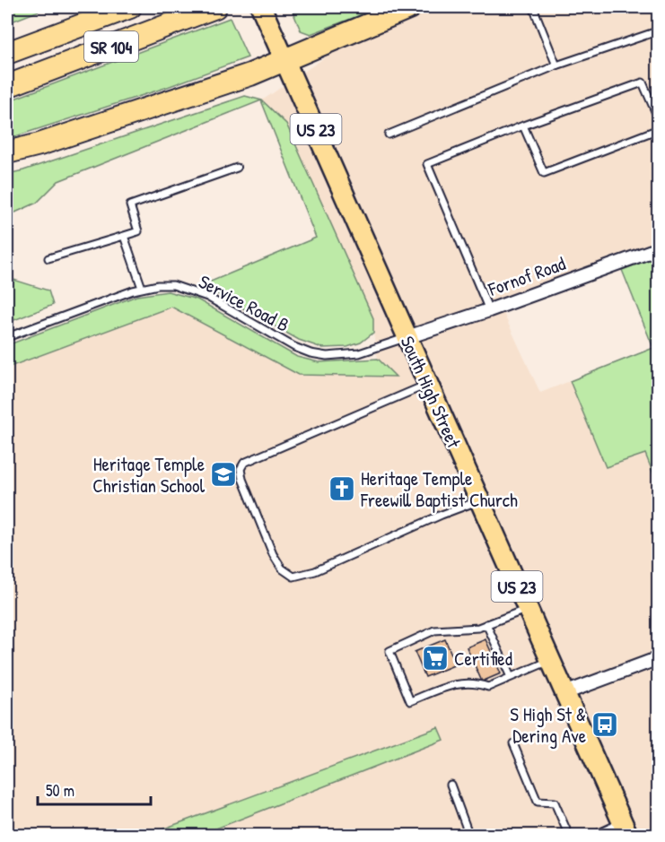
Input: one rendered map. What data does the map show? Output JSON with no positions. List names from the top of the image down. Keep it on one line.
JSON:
{"streets":{"highway":["SR 104"],"main road":["US 23","South High Street"],"street":["Fornof Road"],"lane":["Service Road B"]},"crossings":[["Fornof Road","Service Road B"],["Fornof Road","South High Street"],["Service Road B","South High Street"]],"places":{"school or university":["Heritage Temple Christian School"],"church":["Heritage Temple Freewill Baptist Church"],"supermarket":["Certified"],"bus stop":["S High St & Dering Ave"]},"scale_bar":"50 m"}
